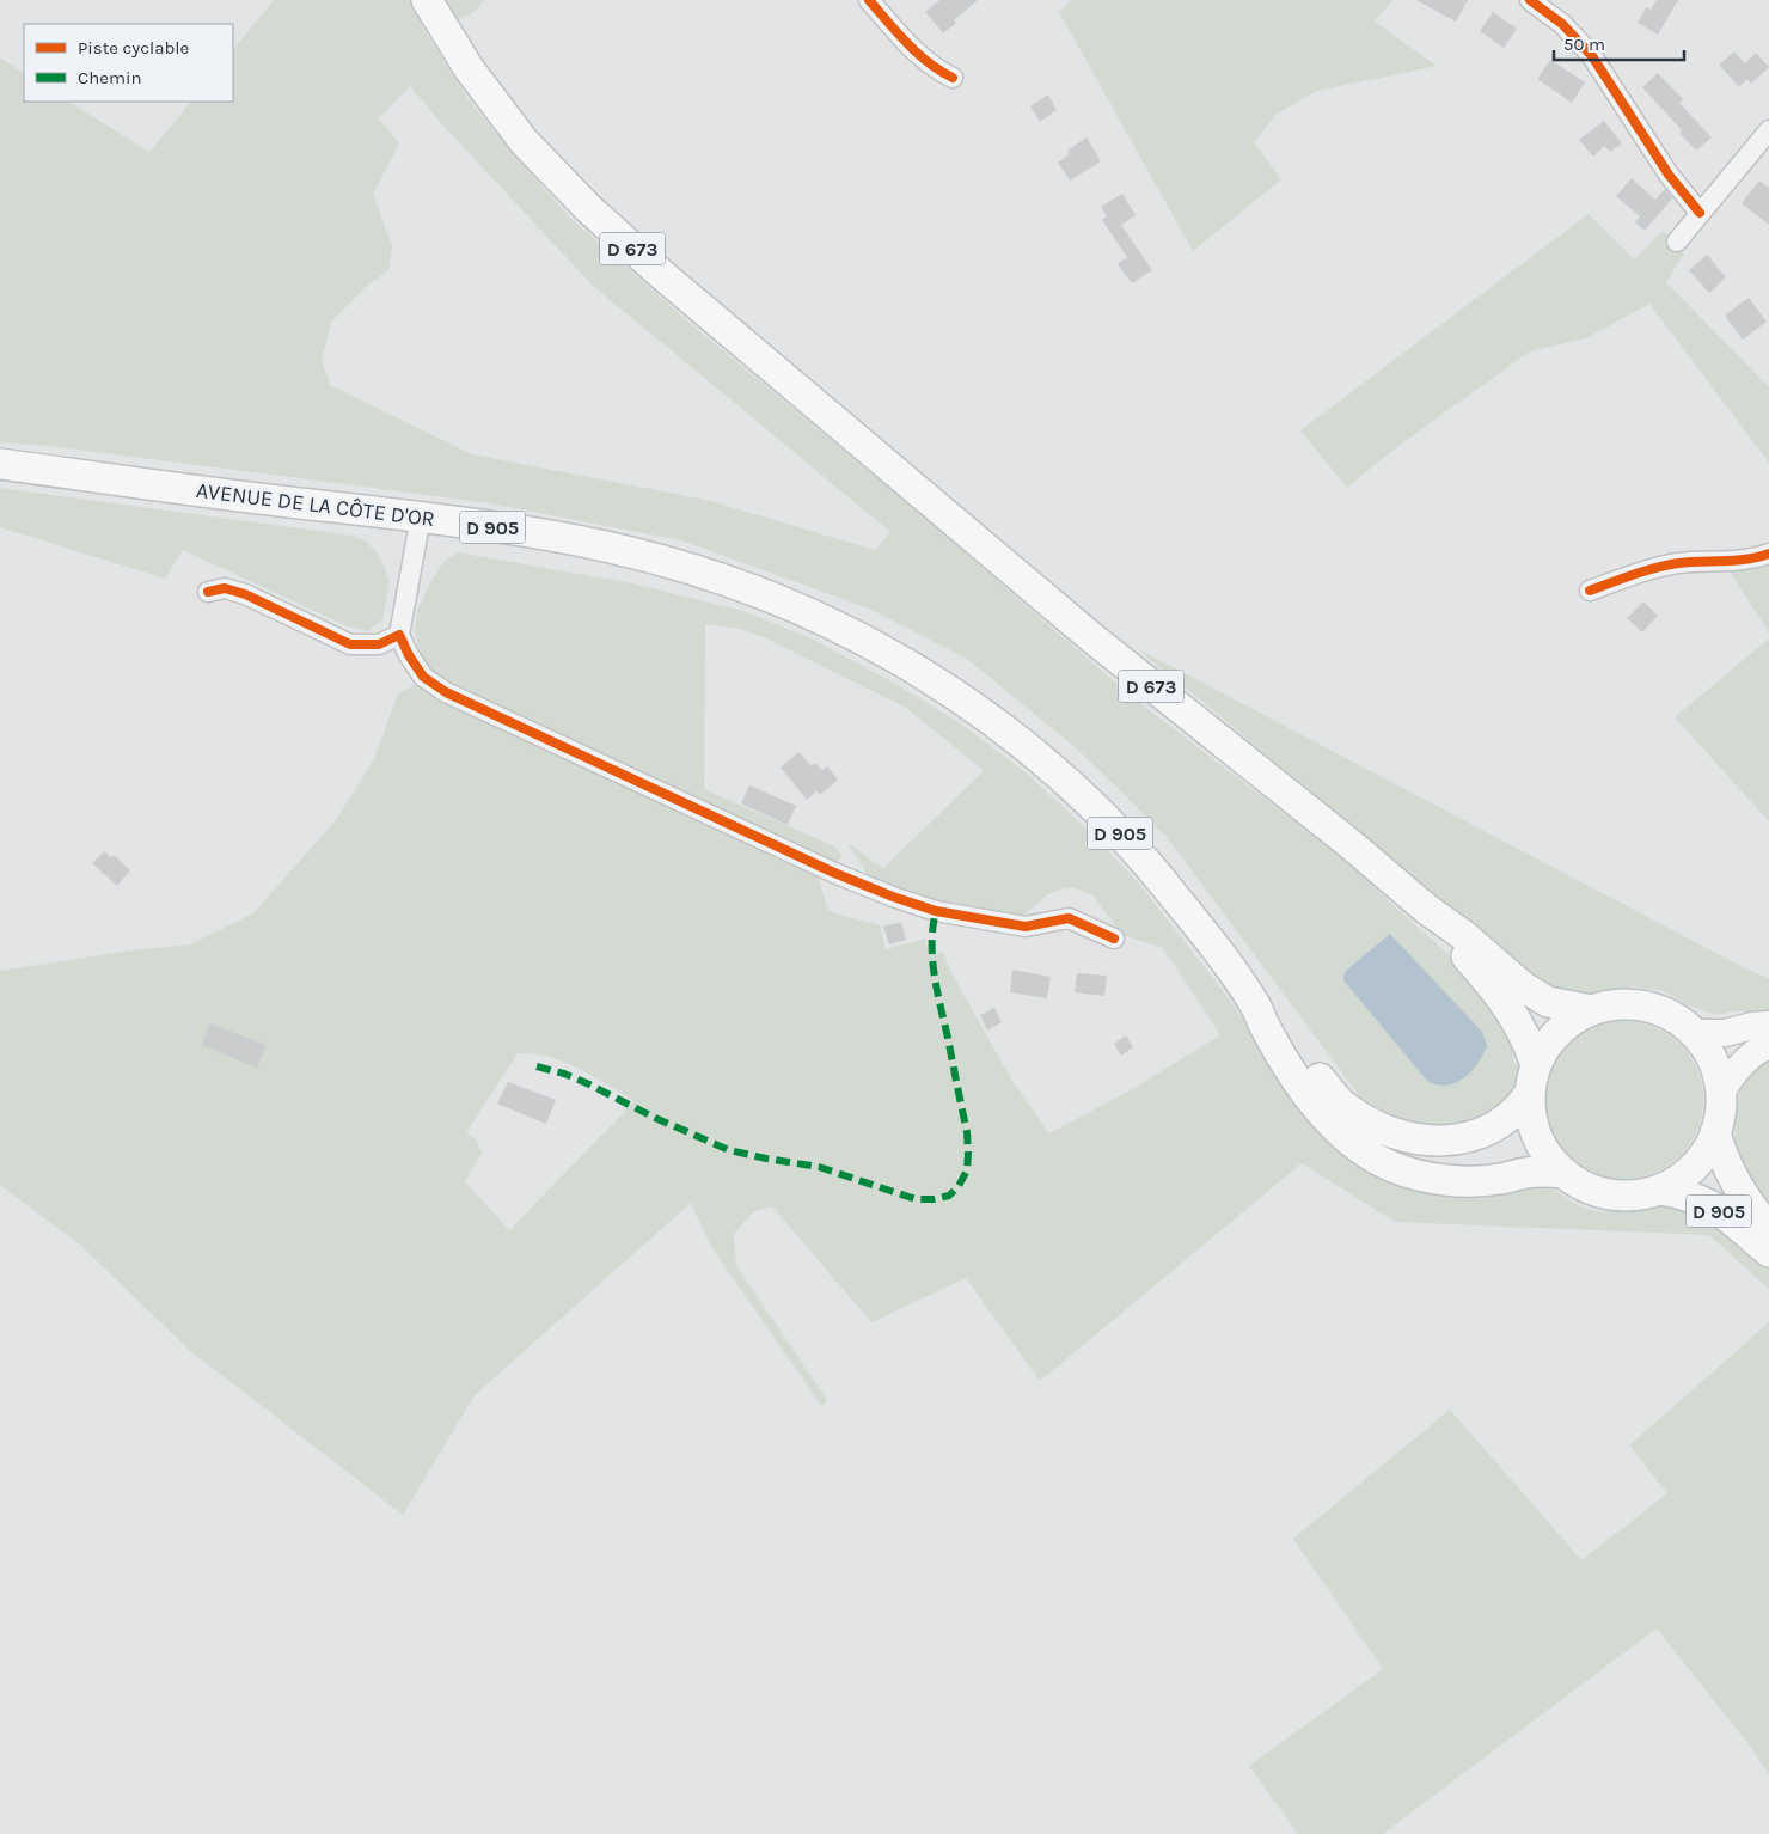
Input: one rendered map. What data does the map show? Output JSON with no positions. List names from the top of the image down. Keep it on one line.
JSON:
{"streets":{"main road":["D 673","AVENUE DE LA CÔTE D'OR","D 905"]},"crossings":[["D 673","AVENUE DE LA CÔTE D'OR"],["D 673","D 905"],["AVENUE DE LA CÔTE D'OR","D 905"]],"legend":["Piste cyclable","Chemin"],"scale_bar":"50 m"}
